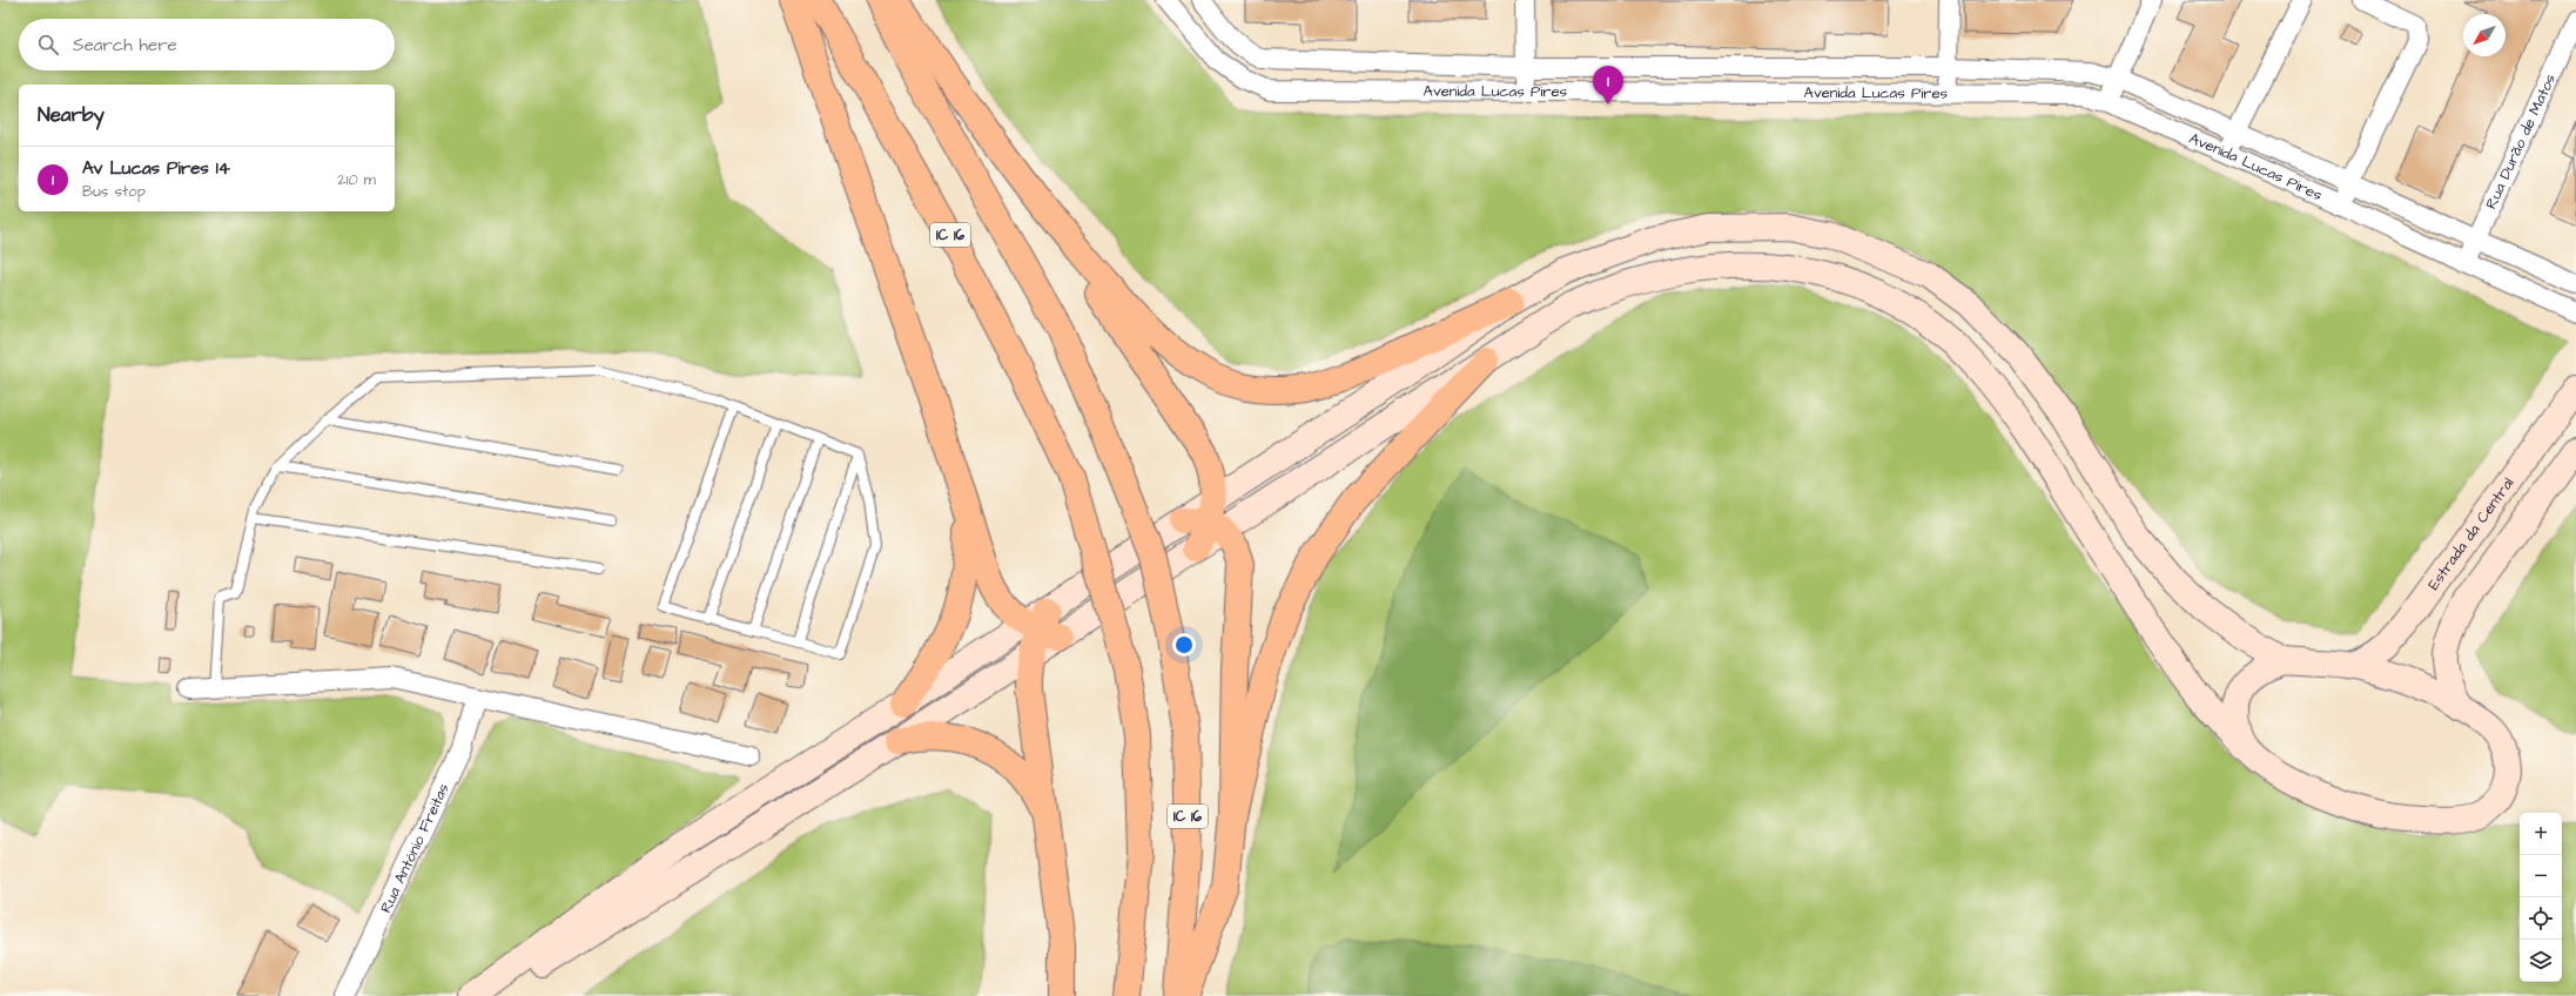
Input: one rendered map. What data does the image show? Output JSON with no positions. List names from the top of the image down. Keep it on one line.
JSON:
{"streets":{"highway":["IC 16"],"main road":["Estrada da Central"],"street":["Avenida Lucas Pires","Rua Durão de Matos","Rua António Freitas"]},"crossings":[["Avenida Lucas Pires","Rua Durão de Matos"]],"north":"bottom left","page":{"search":"Search here","pins":"1","heading":"Nearby","list":[{"mark":"1","name":"Av Lucas Pires 14","note":"Bus stop","value":"210 m"}],"map_buttons":["+","−"]}}
